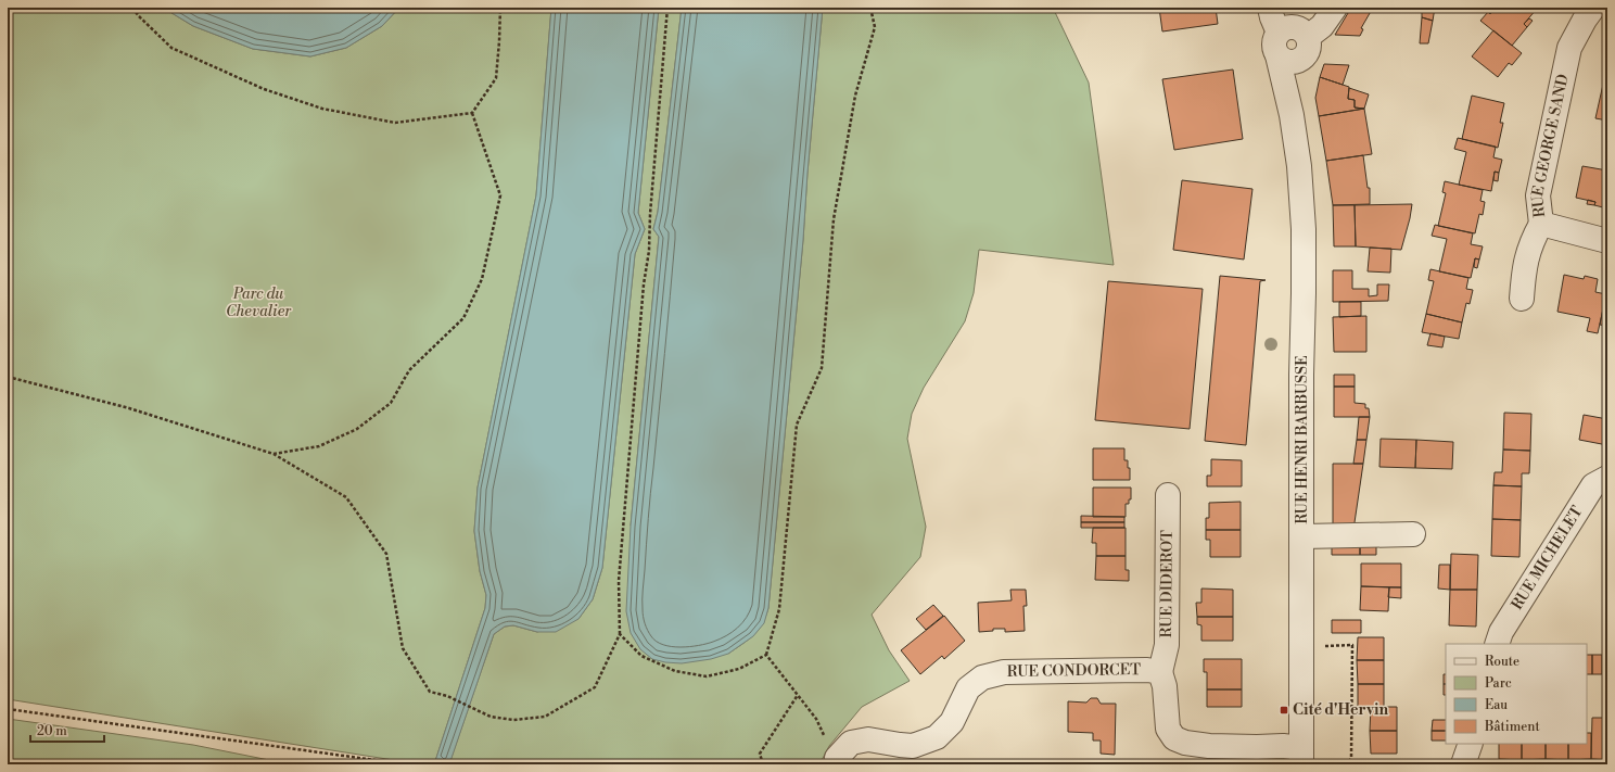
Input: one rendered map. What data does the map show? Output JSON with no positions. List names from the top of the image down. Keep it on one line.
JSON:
{"streets":{"street":["RUE GEORGE SAND","RUE HENRI BARBUSSE","RUE MICHELET","RUE DIDEROT","RUE CONDORCET"]},"crossings":[["RUE HENRI BARBUSSE","RUE CONDORCET"],["RUE DIDEROT","RUE CONDORCET"]],"parks":["Parc du Chevalier"],"places":{"transit":["Cité d'Hervin"]},"legend":["Route","Parc","Eau","Bâtiment"],"scale_bar":"20 m"}
